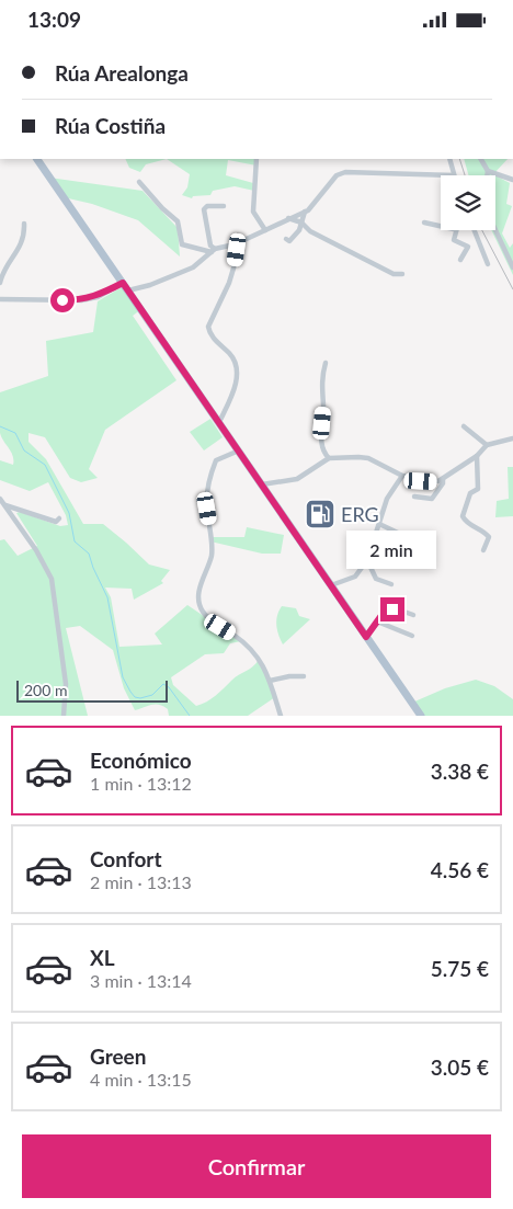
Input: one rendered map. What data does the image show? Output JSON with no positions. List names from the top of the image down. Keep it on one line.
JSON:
{"places":{"fuel station":["ERG"]},"scale_bar":"200 m","page":{"status":"13:09","banner":["Rúa Arealonga","Rúa Costiña"],"bubble":"2 min","scale":"200 m","list":[{"name":"Económico","note":"1 min · 13:12","value":"3.38 €"},{"name":"Confort","note":"2 min · 13:13","value":"4.56 €"},{"name":"XL","note":"3 min · 13:14","value":"5.75 €"},{"name":"Green","note":"4 min · 13:15","value":"3.05 €"}],"buttons":"Confirmar"}}
